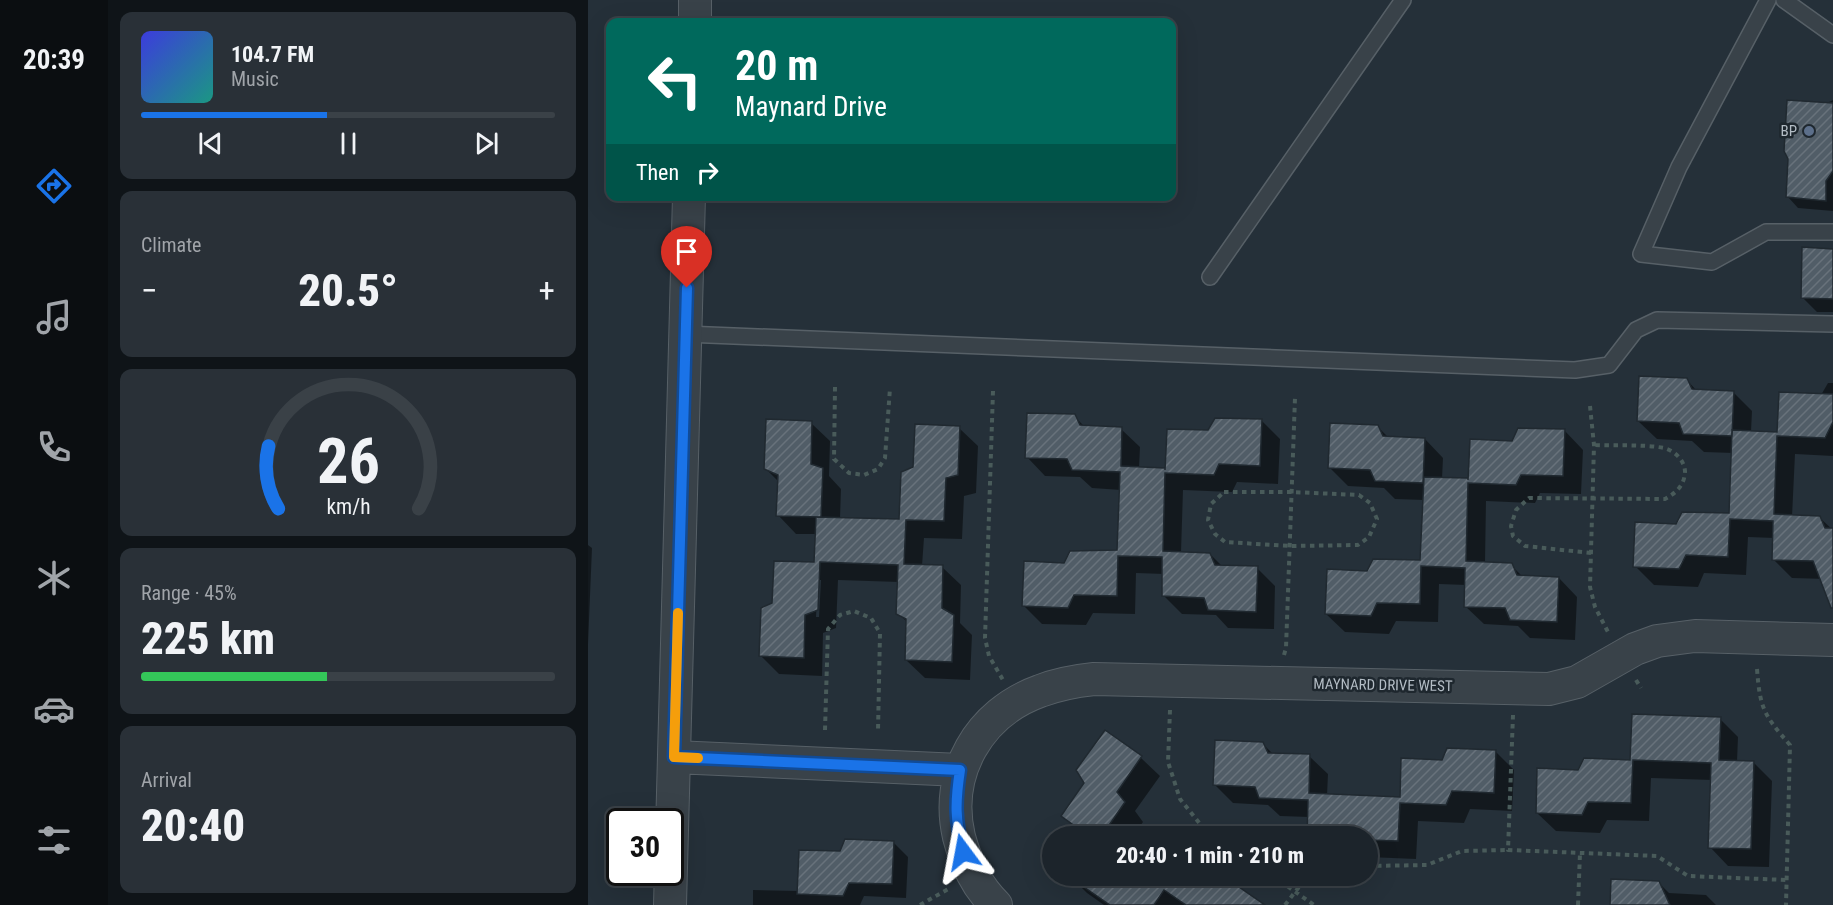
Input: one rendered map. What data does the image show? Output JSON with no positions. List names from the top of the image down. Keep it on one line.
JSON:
{"streets":{"street":["MAYNARD DRIVE WEST"]},"places":["BP"],"page":{"tabs":"20:39","turn":["20 m","Maynard Drive"],"song":["104.7 FM","Music"],"then":"Then","tile":["Climate",["Range · 45%","225 km"],["Arrival","20:40"]],"heat":["−","20.5°","+"],"limit":"30","trip":"20:40 · 1 min · 210 m","gauge":["26","km/h"]}}
